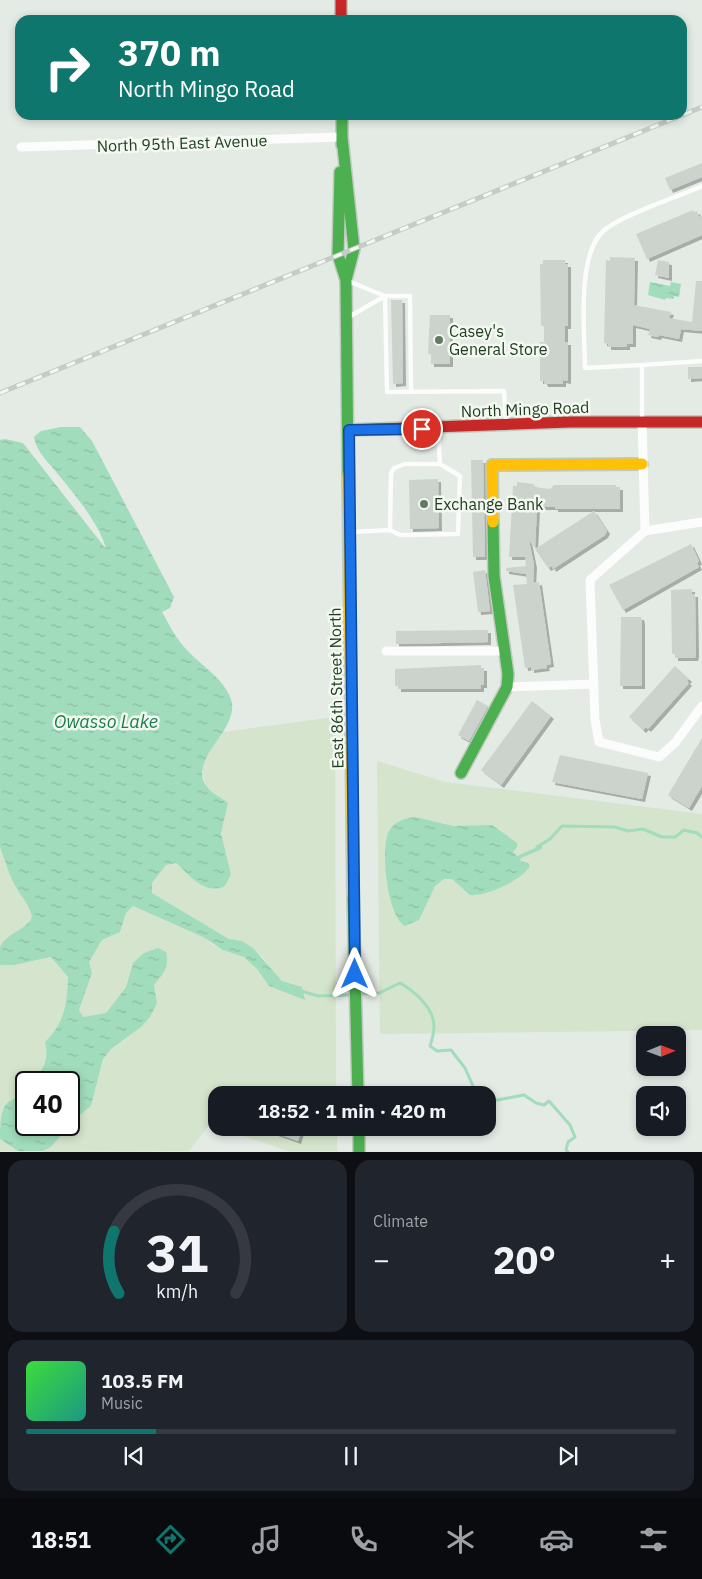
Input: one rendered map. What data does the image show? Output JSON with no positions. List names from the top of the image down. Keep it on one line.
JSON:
{"streets":{"street":["North 95th East Avenue","North Mingo Road","East 86th Street North"]},"crossings":[["North 95th East Avenue","East 86th Street North"],["North Mingo Road","East 86th Street North"]],"water":["Owasso Lake"],"places":["Casey's General Store","Exchange Bank"],"north":"right","page":{"turn":["370 m","North Mingo Road"],"limit":"40","trip":"18:52 · 1 min · 420 m","tile":"Climate","heat":["−","20°","+"],"song":["103.5 FM","Music"],"tabs":"18:51","gauge":["31","km/h"]}}
